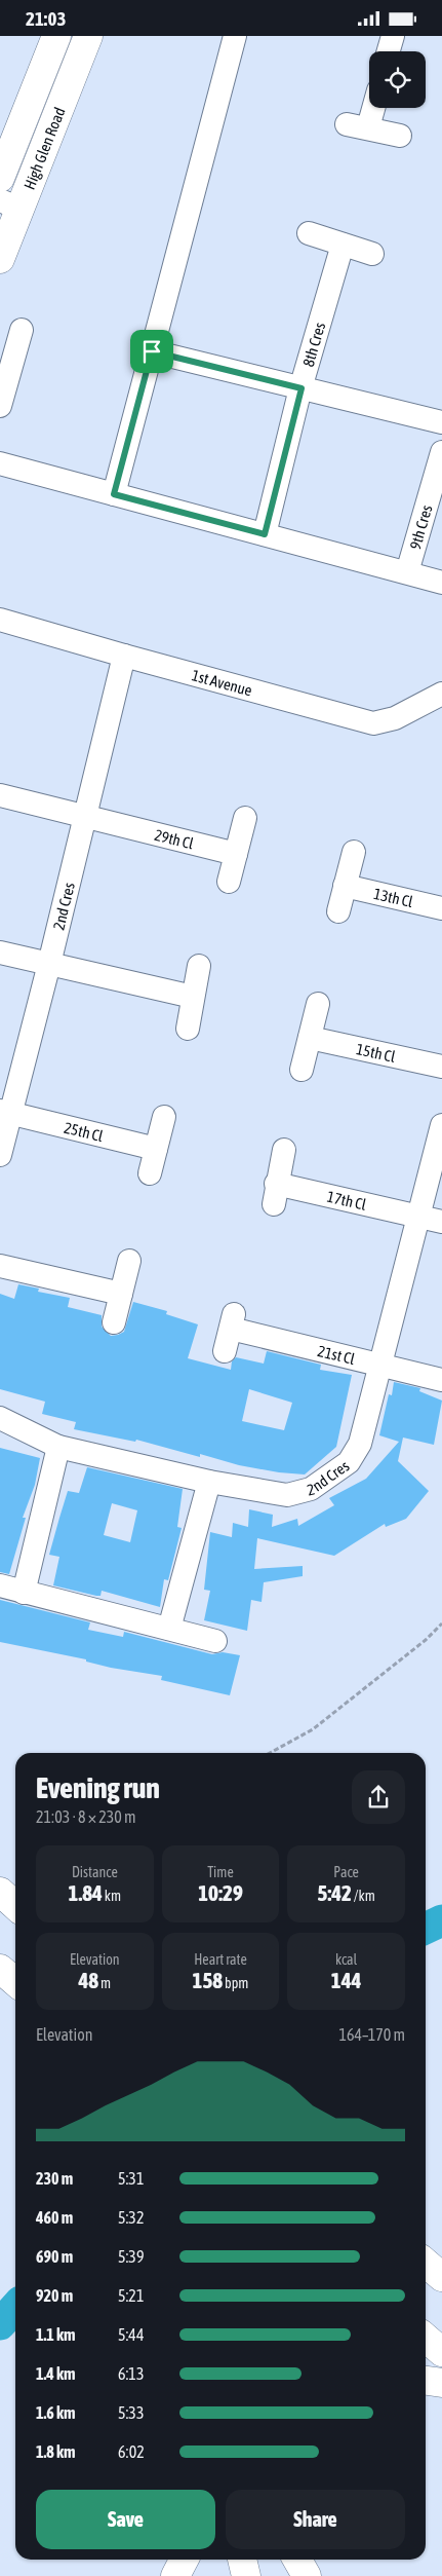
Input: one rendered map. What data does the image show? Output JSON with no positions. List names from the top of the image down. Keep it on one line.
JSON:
{"streets":{"main road":["High Glen Road"],"street":["8th Cres","9th Cres","1st Avenue","29th Cl","13th Cl","2nd Cres","15th Cl","25th Cl","17th Cl","21st Cl"]},"crossings":[["1st Avenue","2nd Cres"],["29th Cl","2nd Cres"],["2nd Cres","25th Cl"],["2nd Cres","17th Cl"],["2nd Cres","21st Cl"]],"page":{"status":"21:03","heading":["Evening run","21:03 · 8 × 230 m"],"stats":[["Distance","1.84 km"],["Time","10:29"],["Pace","5:42 /km"],["Elevation","48 m"],["Heart rate","158 bpm"],["kcal","144"]],"chart":["Elevation","164–170 m"],"list":[{"name":"230 m","note":"5:31"},{"name":"460 m","note":"5:32"},{"name":"690 m","note":"5:39"},{"name":"920 m","note":"5:21"},{"name":"1.1 km","note":"5:44"},{"name":"1.4 km","note":"6:13"},{"name":"1.6 km","note":"5:33"},{"name":"1.8 km","note":"6:02"}],"buttons":["Save","Share"]}}
